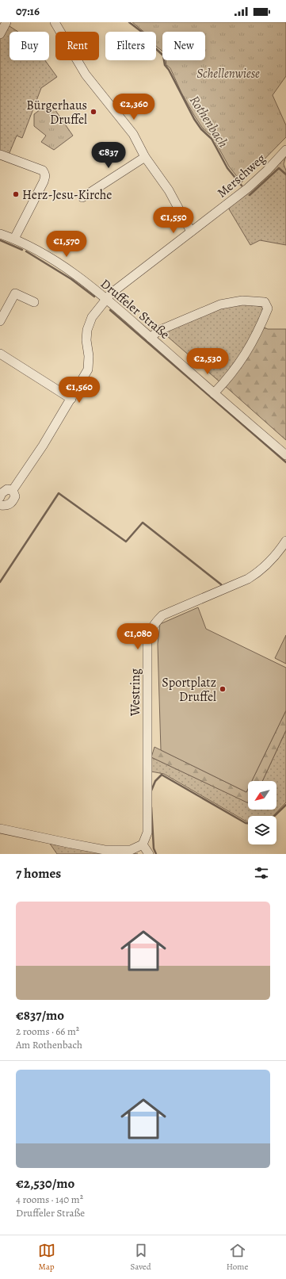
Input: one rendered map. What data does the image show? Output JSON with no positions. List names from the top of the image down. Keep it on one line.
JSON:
{"streets":{"street":["Merschweg","Druffeler Straße","Westring"]},"crossings":[["Merschweg","Druffeler Straße"]],"water":["Rothenbach"],"parks":["Schellenwiese"],"places":["Bürgerhaus Druffel","Herz-Jesu-Kirche","Sportplatz Druffel"],"north":"bottom left","page":{"status":"07:16","chip":["Buy","Rent","Filters","New"],"price":["€2,360","€837","€1,550","€1,570","€2,530","€1,560","€1,080"],"heading":"7 homes","list":[{"name":"€837/mo","note":"2 rooms · 66 m² · Am Rothenbach"},{"name":"€2,530/mo","note":"4 rooms · 140 m² · Druffeler Straße"}],"tabs":["Map","Saved","Home"]}}
